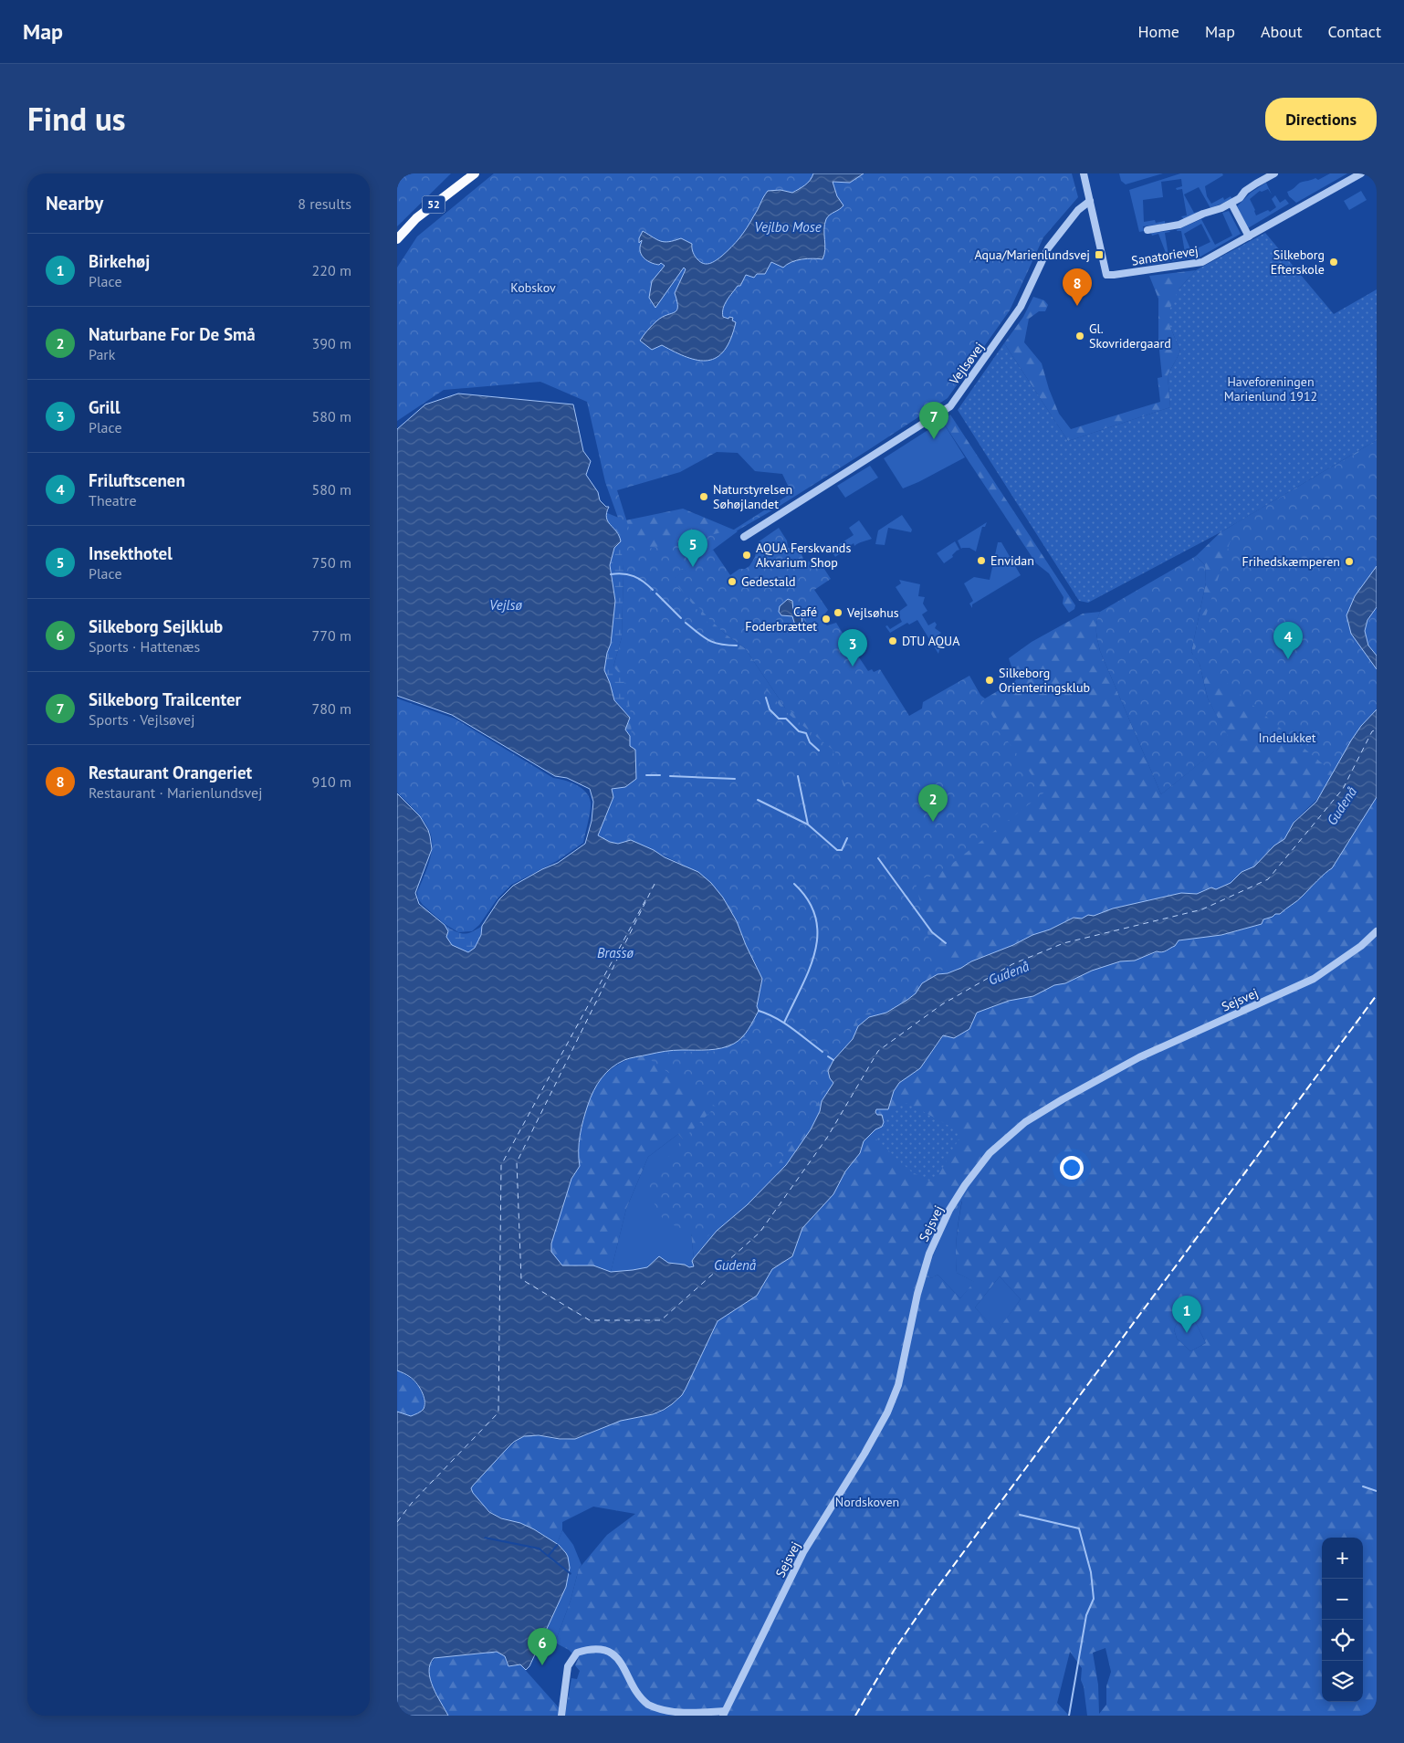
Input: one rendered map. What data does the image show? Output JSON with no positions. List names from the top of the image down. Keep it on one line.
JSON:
{"streets":{"main road":["52"],"street":["Sanatorievej","Vejlsøvej","Sejsvej"]},"crossings":[["Sanatorievej","Vejlsøvej"]],"water":["Vejlbo Mose","Vejlsø","Gudenå","Brassø"],"parks":["Kobskov","Haveforeningen Marienlund 1912","Indelukket","Nordskoven"],"places":{"transit":["Aqua/Marienlundsvej"],"other":["Silkeborg Efterskole","Gl. Skovridergaard","Naturstyrelsen Søhøjlandet","AQUA Ferskvands Akvarium Shop","Envidan","Frihedskæmperen","Gedestald","Vejlsøhus","Café Foderbrættet","DTU AQUA","Silkeborg Orienteringsklub"]},"page":{"header":"Map","nav":["Home","Map","About","Contact"],"title":"Find us","buttons":"Directions","heading":["Nearby","8 results"],"list":[{"mark":"1","name":"Birkehøj","note":"Place","value":"220 m"},{"mark":"2","name":"Naturbane For De Små","note":"Park","value":"390 m"},{"mark":"3","name":"Grill","note":"Place","value":"580 m"},{"mark":"4","name":"Friluftscenen","note":"Theatre","value":"580 m"},{"mark":"5","name":"Insekthotel","note":"Place","value":"750 m"},{"mark":"6","name":"Silkeborg Sejlklub","note":"Sports · Hattenæs","value":"770 m"},{"mark":"7","name":"Silkeborg Trailcenter","note":"Sports · Vejlsøvej","value":"780 m"},{"mark":"8","name":"Restaurant Orangeriet","note":"Restaurant · Marienlundsvej","value":"910 m"}],"pins":["8","7","5","4","3","2","1","6"],"map_buttons":["+","−"]}}
